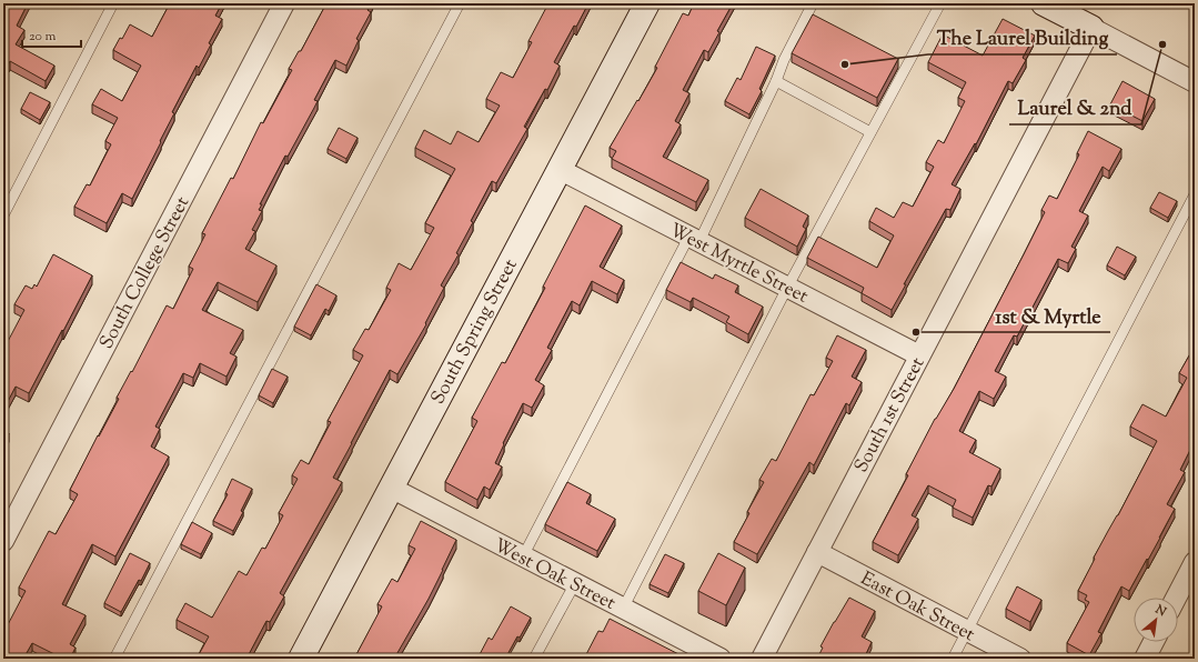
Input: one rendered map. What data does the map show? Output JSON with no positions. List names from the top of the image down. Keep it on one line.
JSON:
{"streets":{"street":["West Myrtle Street","South College Street","South Spring Street","South 1st Street","West Oak Street","East Oak Street"]},"crossings":[["West Myrtle Street","South Spring Street"],["West Myrtle Street","South 1st Street"],["South Spring Street","West Oak Street"],["South 1st Street","East Oak Street"]],"places":["Laurel & 2nd","The Laurel Building","1st & Myrtle"],"scale_bar":"20 m","north":"top right"}
